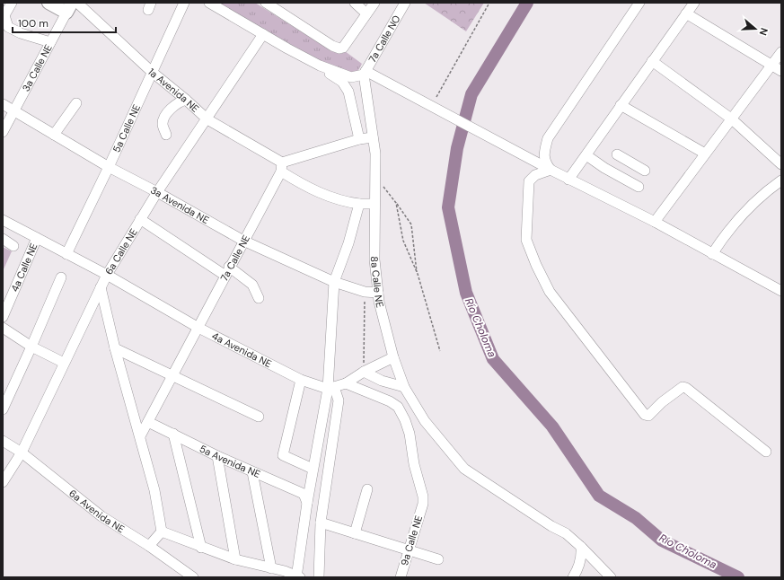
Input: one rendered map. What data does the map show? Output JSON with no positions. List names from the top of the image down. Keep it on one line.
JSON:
{"streets":{"street":["7a Calle NO","3a Calle NE","1a Avenida NE","5a Calle NE","3a Avenida NE","6a Calle NE","7a Calle NE","4a Calle NE","8a Calle NE","4a Avenida NE","5a Avenida NE","6a Avenida NE","9a Calle NE"]},"crossings":[["3a Calle NE","3a Avenida NE"],["1a Avenida NE","5a Calle NE"],["1a Avenida NE","6a Calle NE"],["1a Avenida NE","7a Calle NE"],["1a Avenida NE","8a Calle NE"],["5a Calle NE","3a Avenida NE"],["5a Calle NE","4a Avenida NE"],["3a Avenida NE","6a Calle NE"],["3a Avenida NE","7a Calle NE"],["3a Avenida NE","8a Calle NE"],["6a Calle NE","4a Avenida NE"],["6a Calle NE","6a Avenida NE"],["7a Calle NE","4a Avenida NE"],["7a Calle NE","5a Avenida NE"],["4a Calle NE","4a Avenida NE"]],"water":["Río Choloma"],"scale_bar":"100 m","north":"right"}
